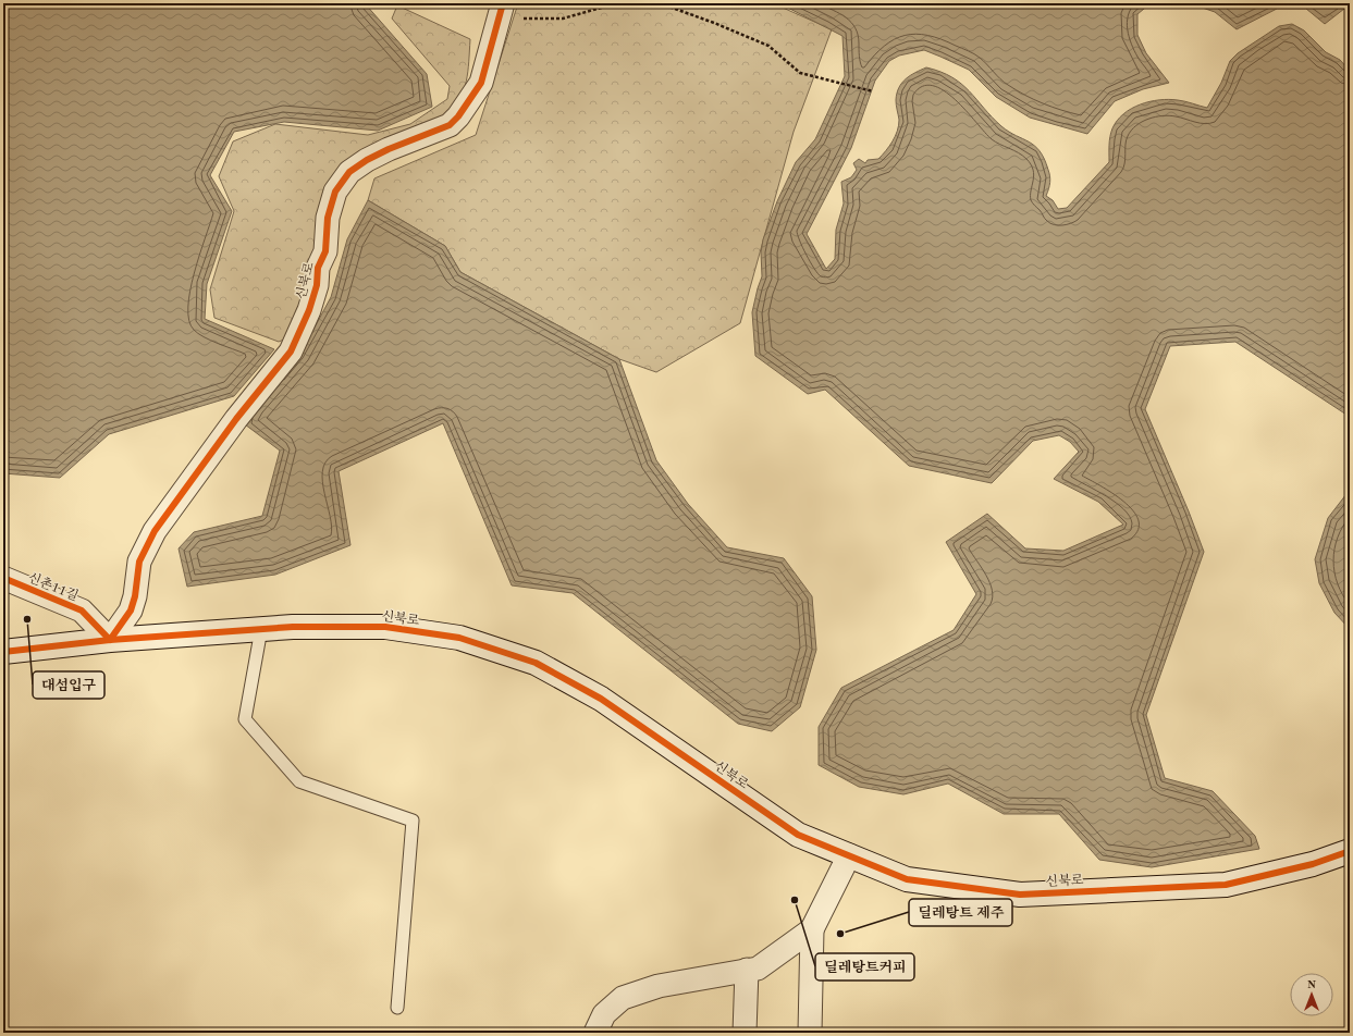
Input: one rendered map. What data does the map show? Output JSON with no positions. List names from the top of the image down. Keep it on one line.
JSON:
{"streets":{"street":["신북로","신촌11길"]},"crossings":[["신북로","신촌11길"]],"places":["대섬입구","딜레탕트커피","딜레탕트 제주"],"north":"top"}
